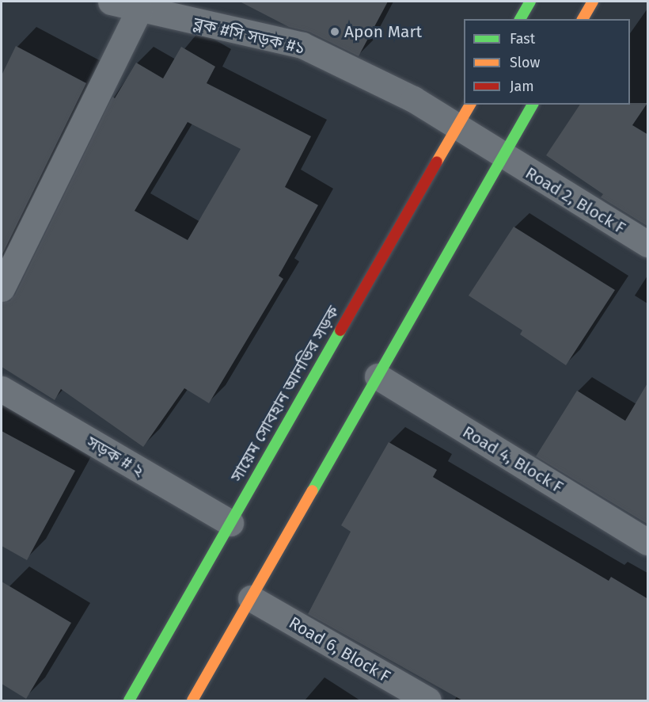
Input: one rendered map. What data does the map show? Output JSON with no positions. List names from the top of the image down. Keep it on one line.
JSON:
{"streets":{"street":["ব্লক #সি সড়ক #১","Road 2, Block F","সায়েম সোবহান আনভির সড়ক","সড়ক # ২","Road 4, Block F","Road 6, Block F"]},"crossings":[["ব্লক #সি সড়ক #১","Road 2, Block F"],["ব্লক #সি সড়ক #১","সায়েম সোবহান আনভির সড়ক"],["সায়েম সোবহান আনভির সড়ক","সড়ক # ২"]],"places":["Apon Mart"],"legend":["Fast","Slow","Jam"]}
